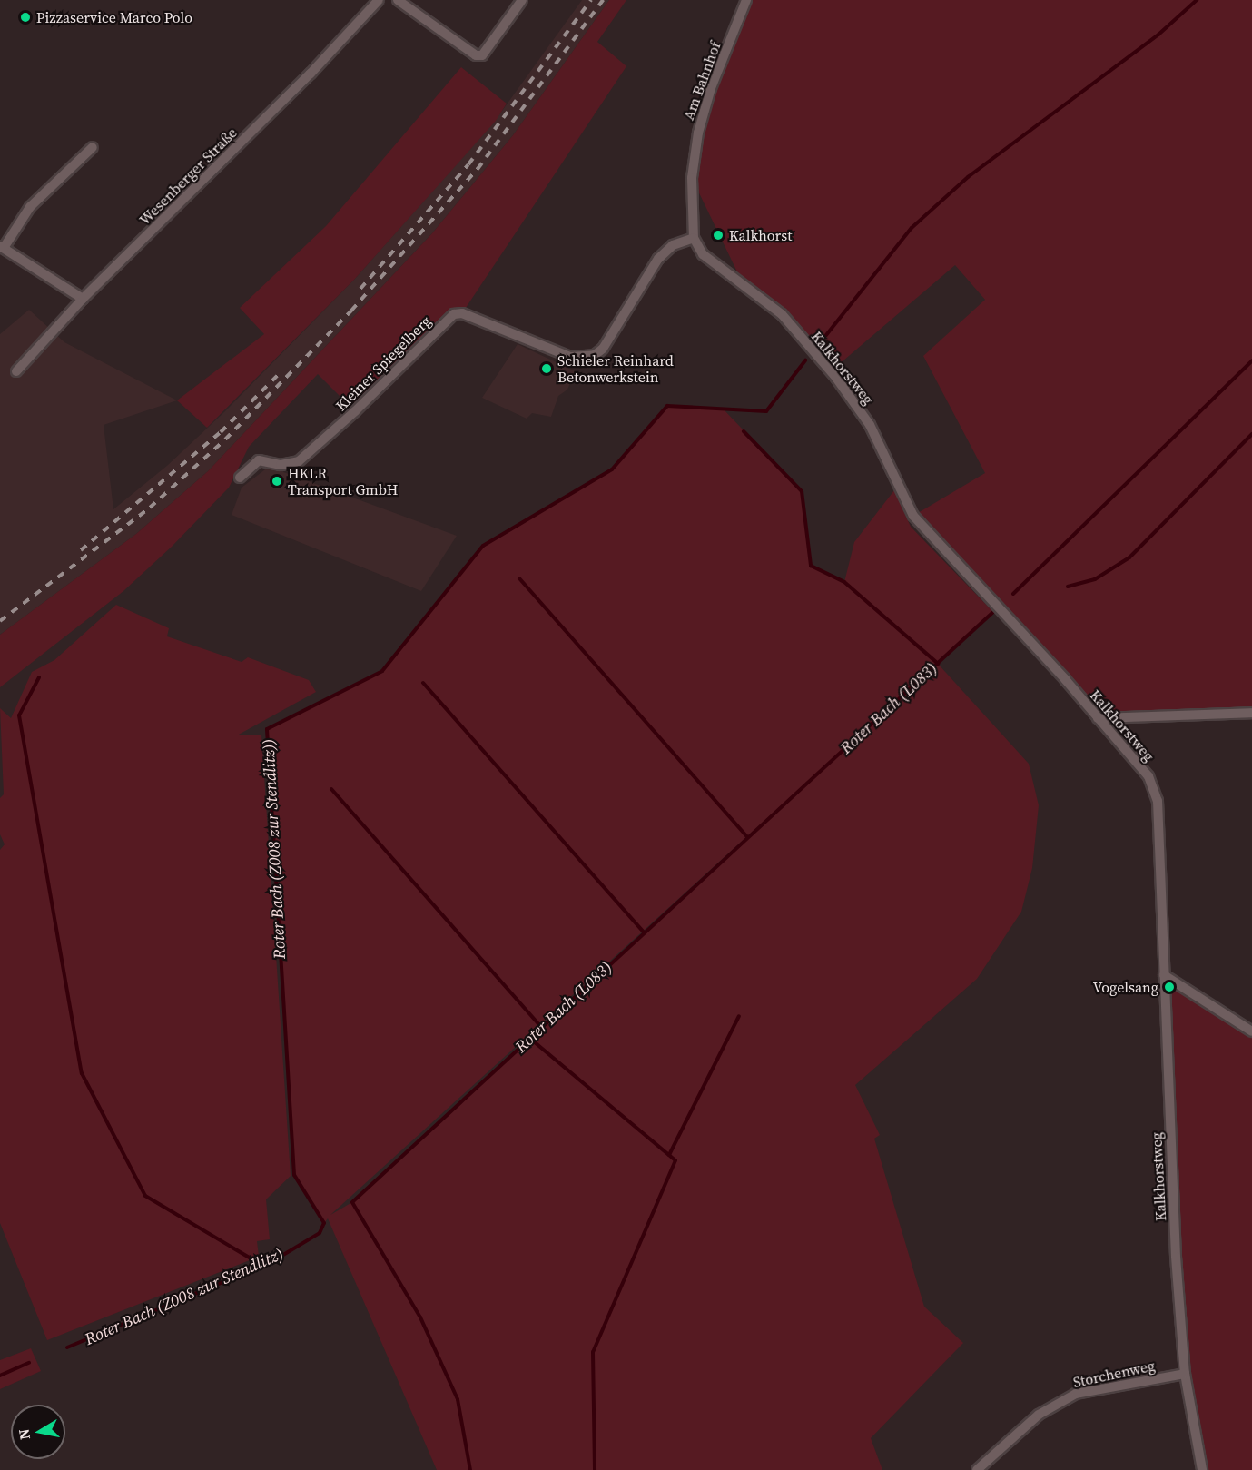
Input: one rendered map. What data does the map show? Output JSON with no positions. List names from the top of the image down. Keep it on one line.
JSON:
{"streets":{"street":["Am Bahnhof","Wesenberger Straße","Kleiner Spiegelberg","Kalkhorstweg","Storchenweg"]},"crossings":[["Am Bahnhof","Kleiner Spiegelberg"],["Am Bahnhof","Kalkhorstweg"],["Kleiner Spiegelberg","Kalkhorstweg"],["Kalkhorstweg","Storchenweg"]],"water":["Roter Bach (L083)","Roter Bach (Z008 zur Stendlitz))","Roter Bach (Z008 zur Stendlitz)"],"places":["Pizzaservice Marco Polo","Kalkhorst","Schieler Reinhard Betonwerkstein","HKLR Transport GmbH","Vogelsang"],"north":"left"}
